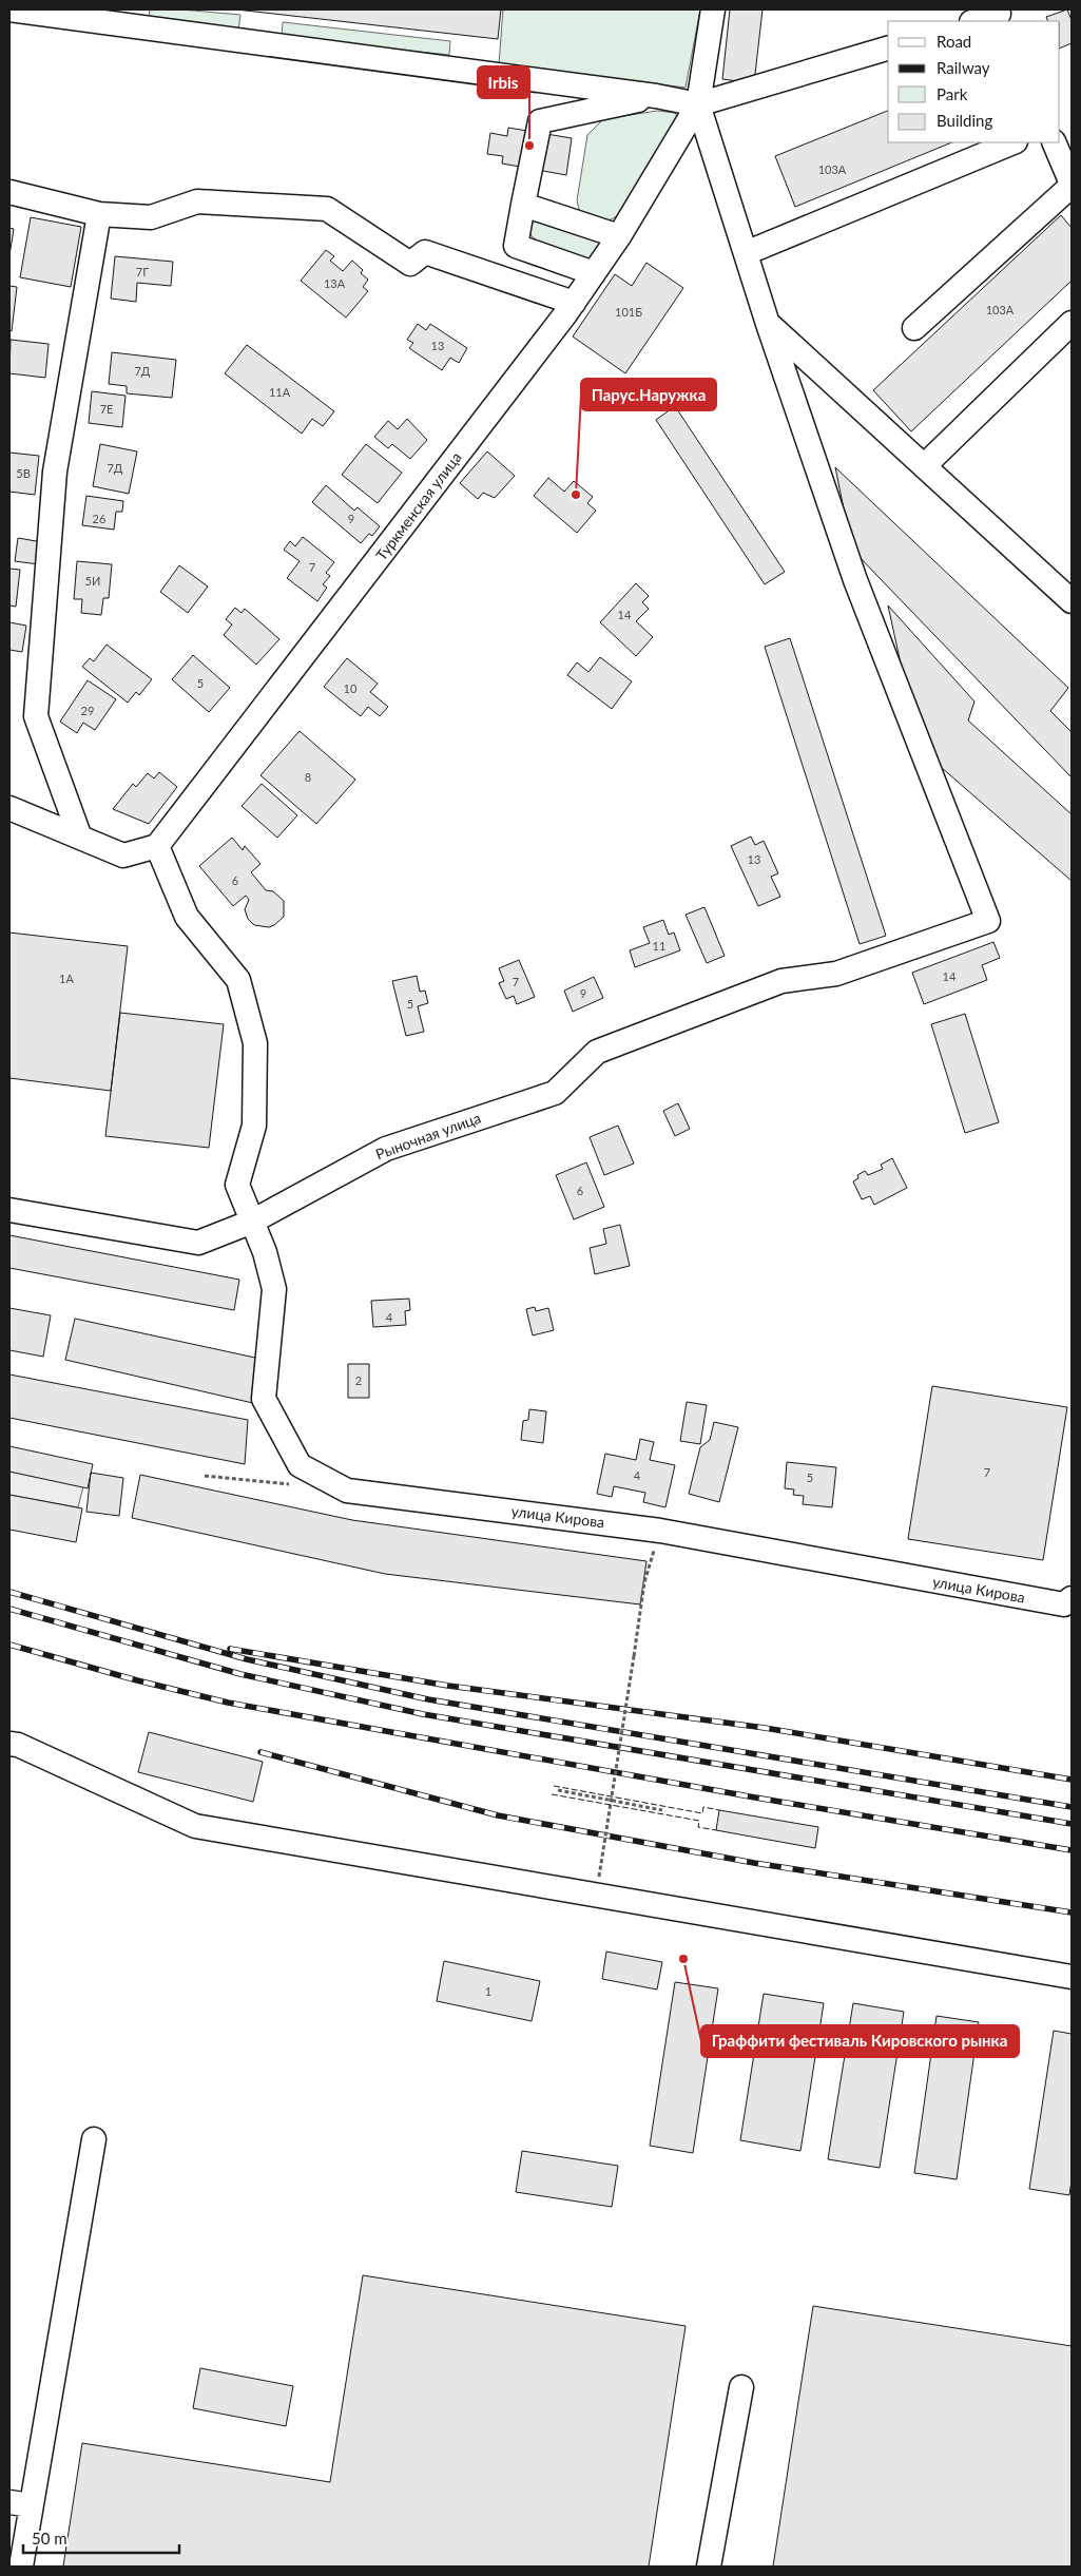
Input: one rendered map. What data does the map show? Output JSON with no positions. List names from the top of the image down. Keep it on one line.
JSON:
{"streets":{"street":["Туркменская улица","Рыночная улица","улица Кирова"]},"crossings":[["Туркменская улица","улица Кирова"],["Рыночная улица","улица Кирова"]],"places":["Irbis","Парус.Наружка","Граффити фестиваль Кировского рынка"],"house_numbers":["103А","7Г","13А","103А","101Б","13","7Д","11А","7Е","7Д","5В","26","9","7","5И","14","5","10","29","8","13","6","11","14","1А","7","9","5","6","4","2","7","4","5","1"],"legend":["Road","Railway","Park","Building"],"scale_bar":"50 m"}
